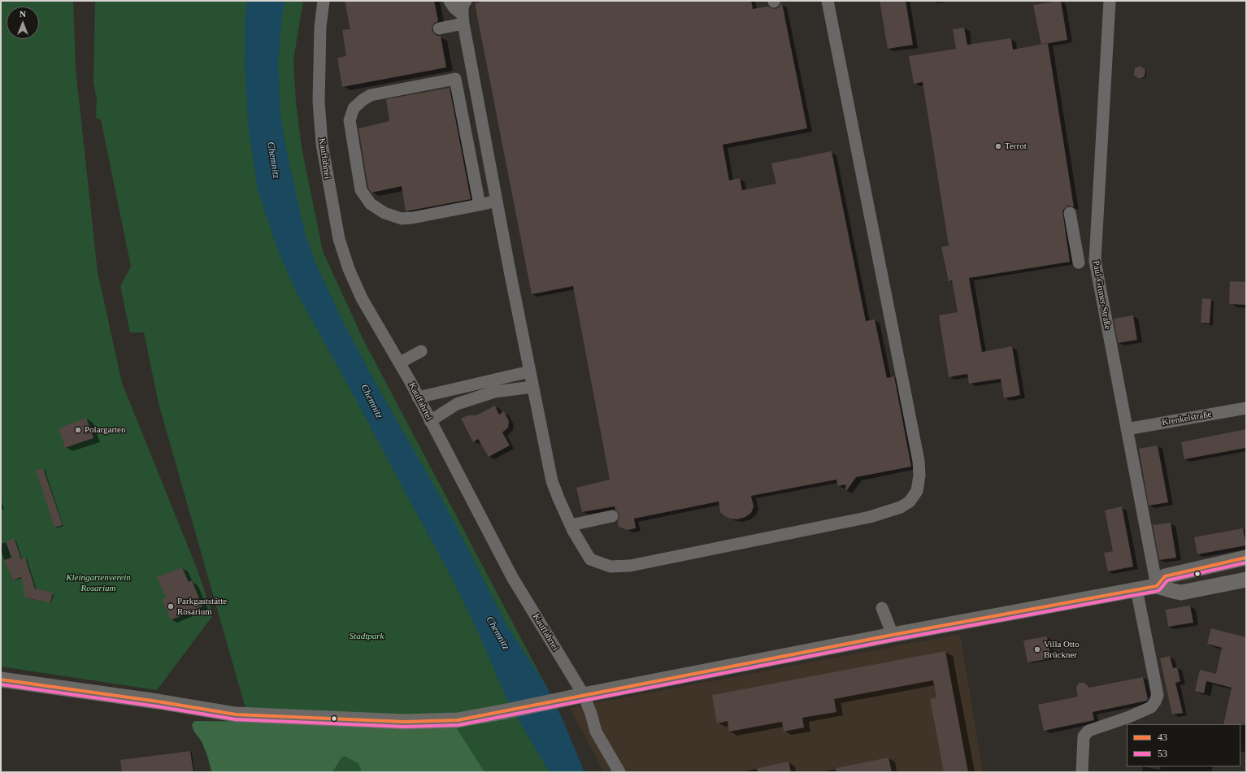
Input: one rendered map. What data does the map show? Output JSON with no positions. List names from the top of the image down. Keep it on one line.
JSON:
{"streets":{"street":["Kauffahrtei","Paul-Gruner-Straße","Krenkelstraße"]},"crossings":[["Paul-Gruner-Straße","Krenkelstraße"]],"water":["Chemnitz"],"parks":["Kleingartenverein Rosarium","Stadtpark"],"places":["Terrot","Polargarten","Parkgaststätte Rosarium","Villa Otto Brückner"],"lines":["transit line 43","transit line 53"],"legend":["43","53"],"north":"top"}
